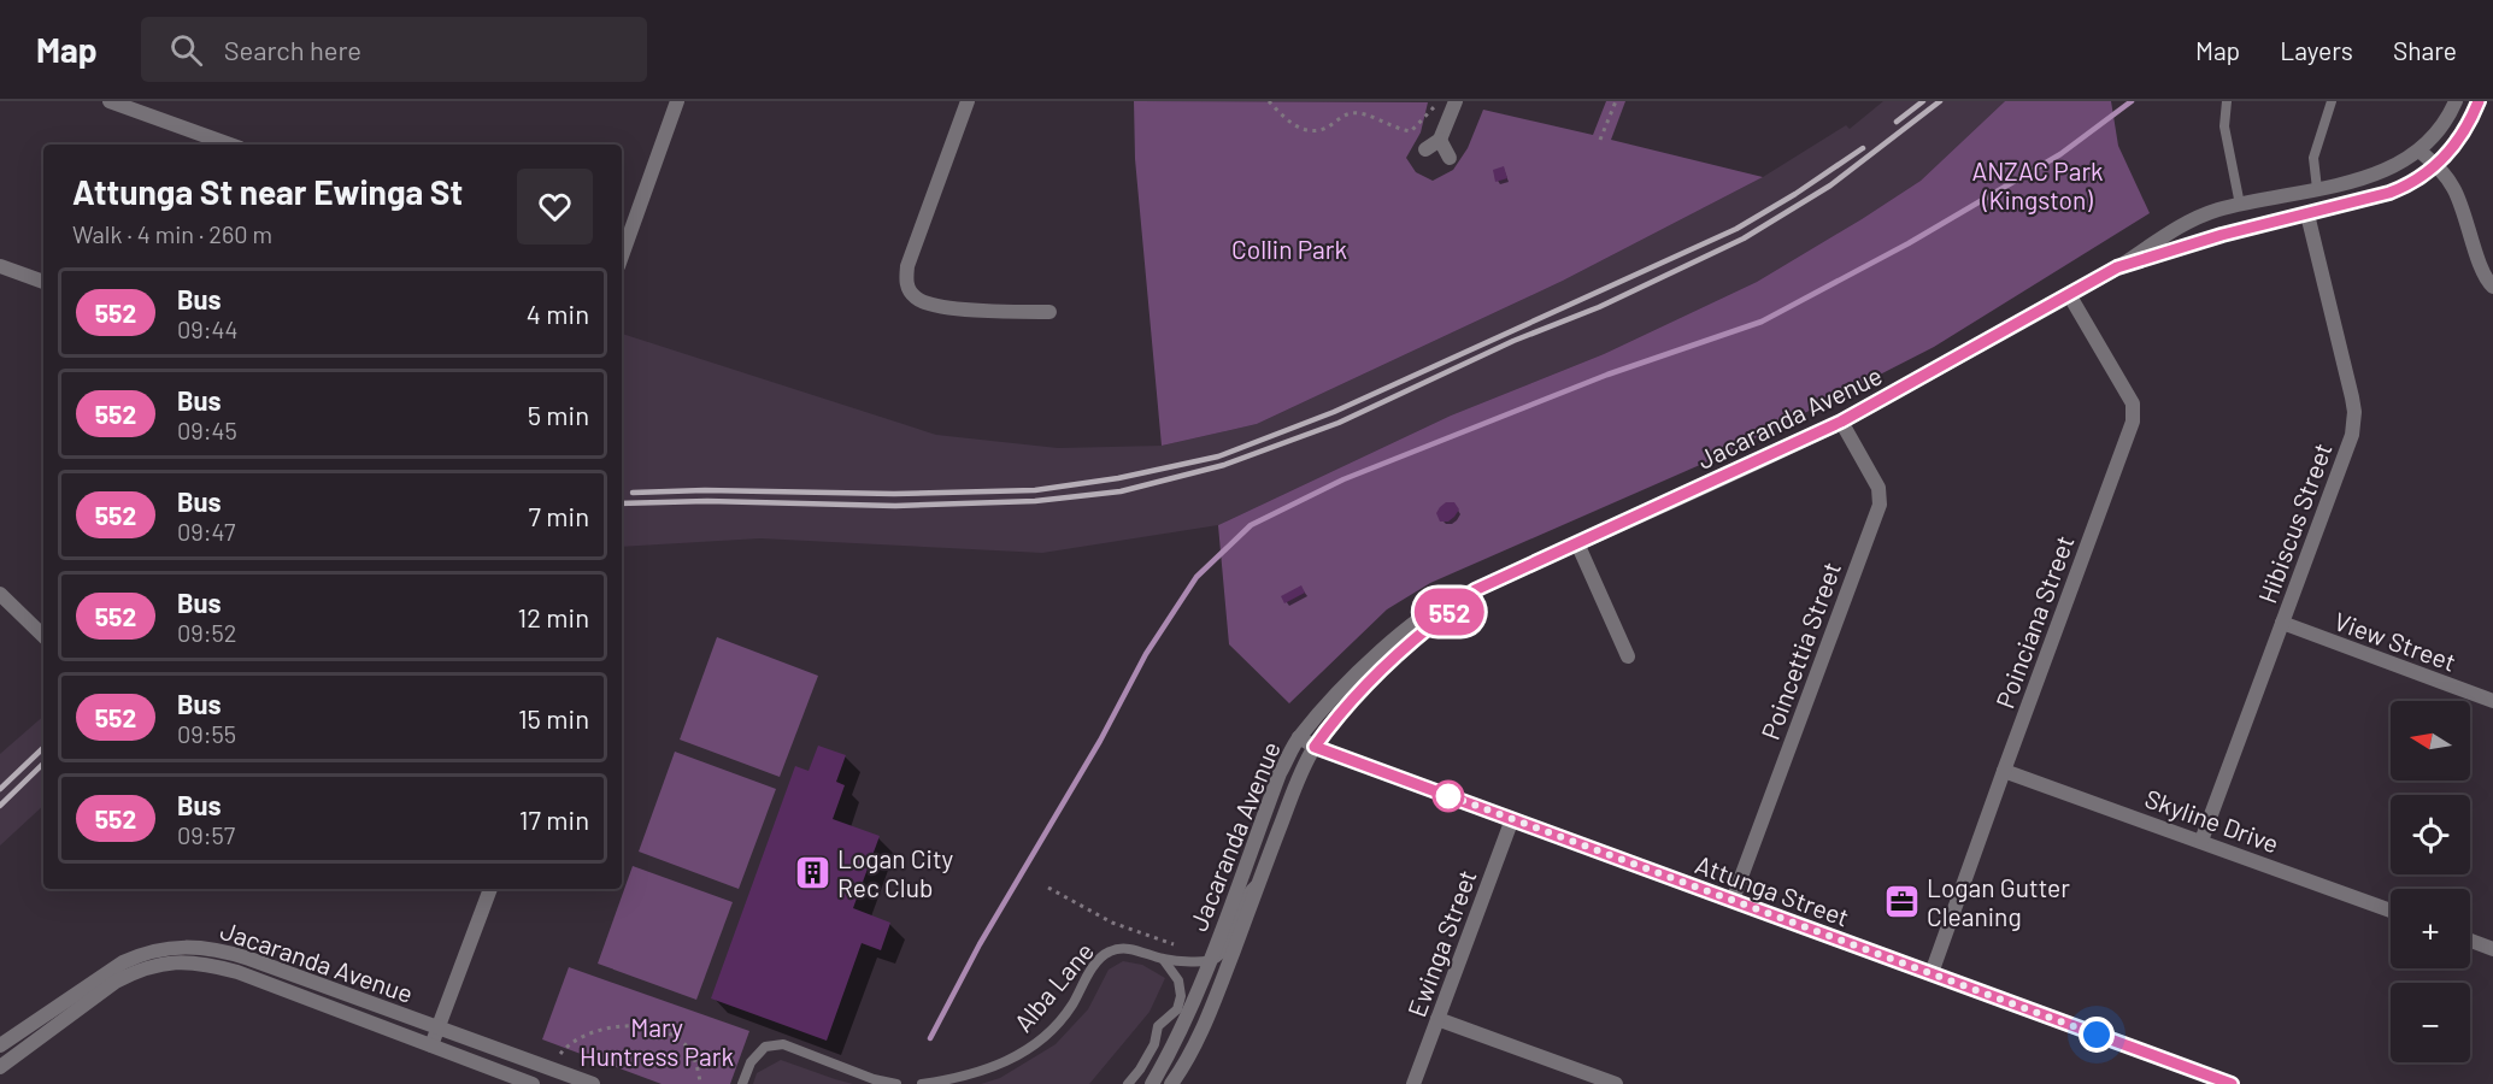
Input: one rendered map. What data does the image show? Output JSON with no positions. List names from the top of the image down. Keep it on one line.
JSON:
{"streets":{"street":["Jacaranda Avenue","Hibiscus Street","Poinciana Street","View Street","Poincettia Street","Skyline Drive","Attunga Street","Ewinga Street"],"lane":["Alba Lane"]},"crossings":[["Jacaranda Avenue","Hibiscus Street"],["Jacaranda Avenue","Poinciana Street"],["Jacaranda Avenue","Poincettia Street"],["Jacaranda Avenue","Attunga Street"],["Jacaranda Avenue","Alba Lane"],["Hibiscus Street","View Street"],["Hibiscus Street","Skyline Drive"],["Poinciana Street","Skyline Drive"],["Poinciana Street","Attunga Street"],["Poincettia Street","Attunga Street"],["Attunga Street","Ewinga Street"]],"parks":["ANZAC Park (Kingston)","Collin Park","Mary Huntress Park"],"places":{"building":["Logan City Rec Club"],"office":["Logan Gutter Cleaning"]},"lines":["bus line 552"],"north":"left","page":{"header":"Map","search":"Search here","nav":["Map","Layers","Share"],"on_map":"552","heading":["Attunga St near Ewinga St","Walk · 4 min · 260 m"],"list":[{"mark":"552","name":"Bus","note":"09:44","value":"4 min"},{"mark":"552","name":"Bus","note":"09:45","value":"5 min"},{"mark":"552","name":"Bus","note":"09:47","value":"7 min"},{"mark":"552","name":"Bus","note":"09:52","value":"12 min"},{"mark":"552","name":"Bus","note":"09:55","value":"15 min"},{"mark":"552","name":"Bus","note":"09:57","value":"17 min"}],"map_buttons":["+","−"]}}
